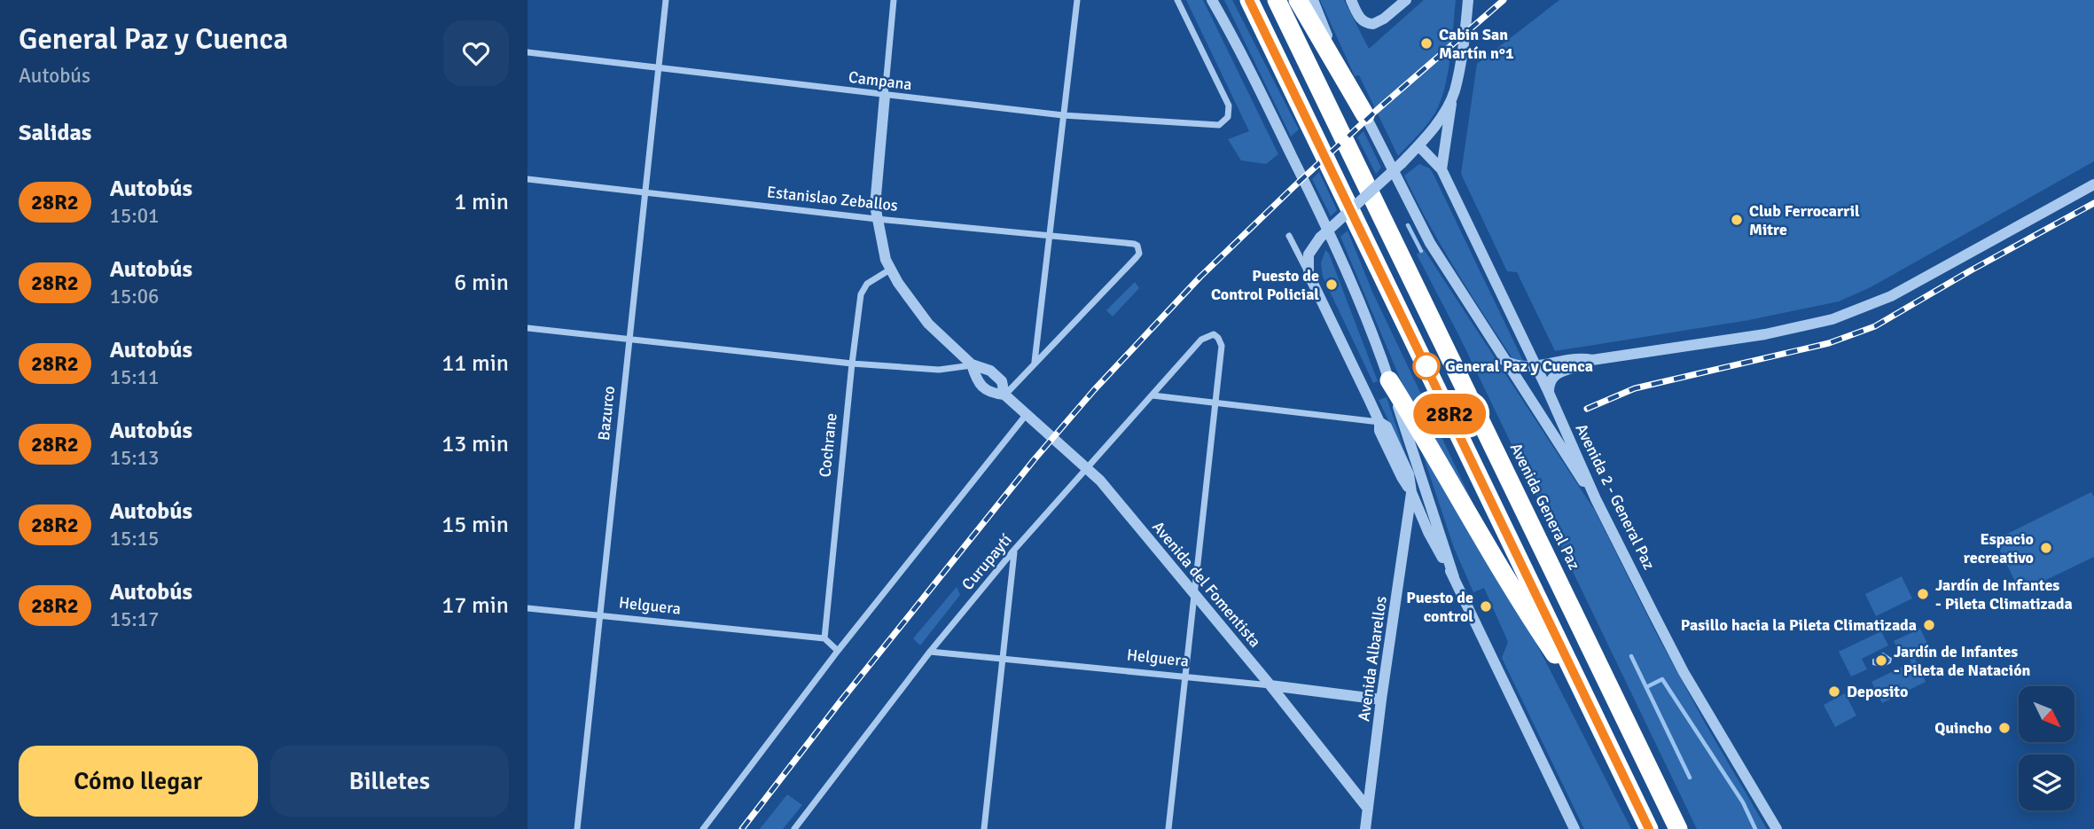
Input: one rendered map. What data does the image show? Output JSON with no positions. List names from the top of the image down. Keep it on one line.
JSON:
{"streets":{"highway":["Avenida General Paz"],"street":["Campana","Estanislao Zeballos","Bazurco","Cochrane","Avenida 2 - General Paz","Curupaytí","Avenida del Fomentista","Helguera","Avenida Albarellos"]},"crossings":[["Campana","Bazurco"],["Estanislao Zeballos","Bazurco"],["Estanislao Zeballos","Avenida del Fomentista"],["Bazurco","Helguera"],["Cochrane","Avenida del Fomentista"],["Cochrane","Helguera"],["Curupaytí","Avenida del Fomentista"],["Curupaytí","Helguera"],["Avenida del Fomentista","Helguera"],["Avenida del Fomentista","Avenida Albarellos"],["Helguera","Avenida Albarellos"]],"places":["Cabin San Martín n°1","Club Ferrocarril Mitre","Puesto de Control Policial","General Paz y Cuenca","Espacio recreativo","Jardín de Infantes - Pileta Climatizada","Puesto de control","Pasillo hacia la Pileta Climatizada","Jardín de Infantes - Pileta de Natación","Deposito","Quincho"],"lines":["bus line 28R2"],"north":"bottom right","page":{"heading":[["General Paz y Cuenca","Autobús"],"Salidas"],"on_map":"28R2","list":[{"mark":"28R2","name":"Autobús","note":"15:01","value":"1 min"},{"mark":"28R2","name":"Autobús","note":"15:06","value":"6 min"},{"mark":"28R2","name":"Autobús","note":"15:11","value":"11 min"},{"mark":"28R2","name":"Autobús","note":"15:13","value":"13 min"},{"mark":"28R2","name":"Autobús","note":"15:15","value":"15 min"},{"mark":"28R2","name":"Autobús","note":"15:17","value":"17 min"}],"buttons":["Cómo llegar","Billetes"]}}
